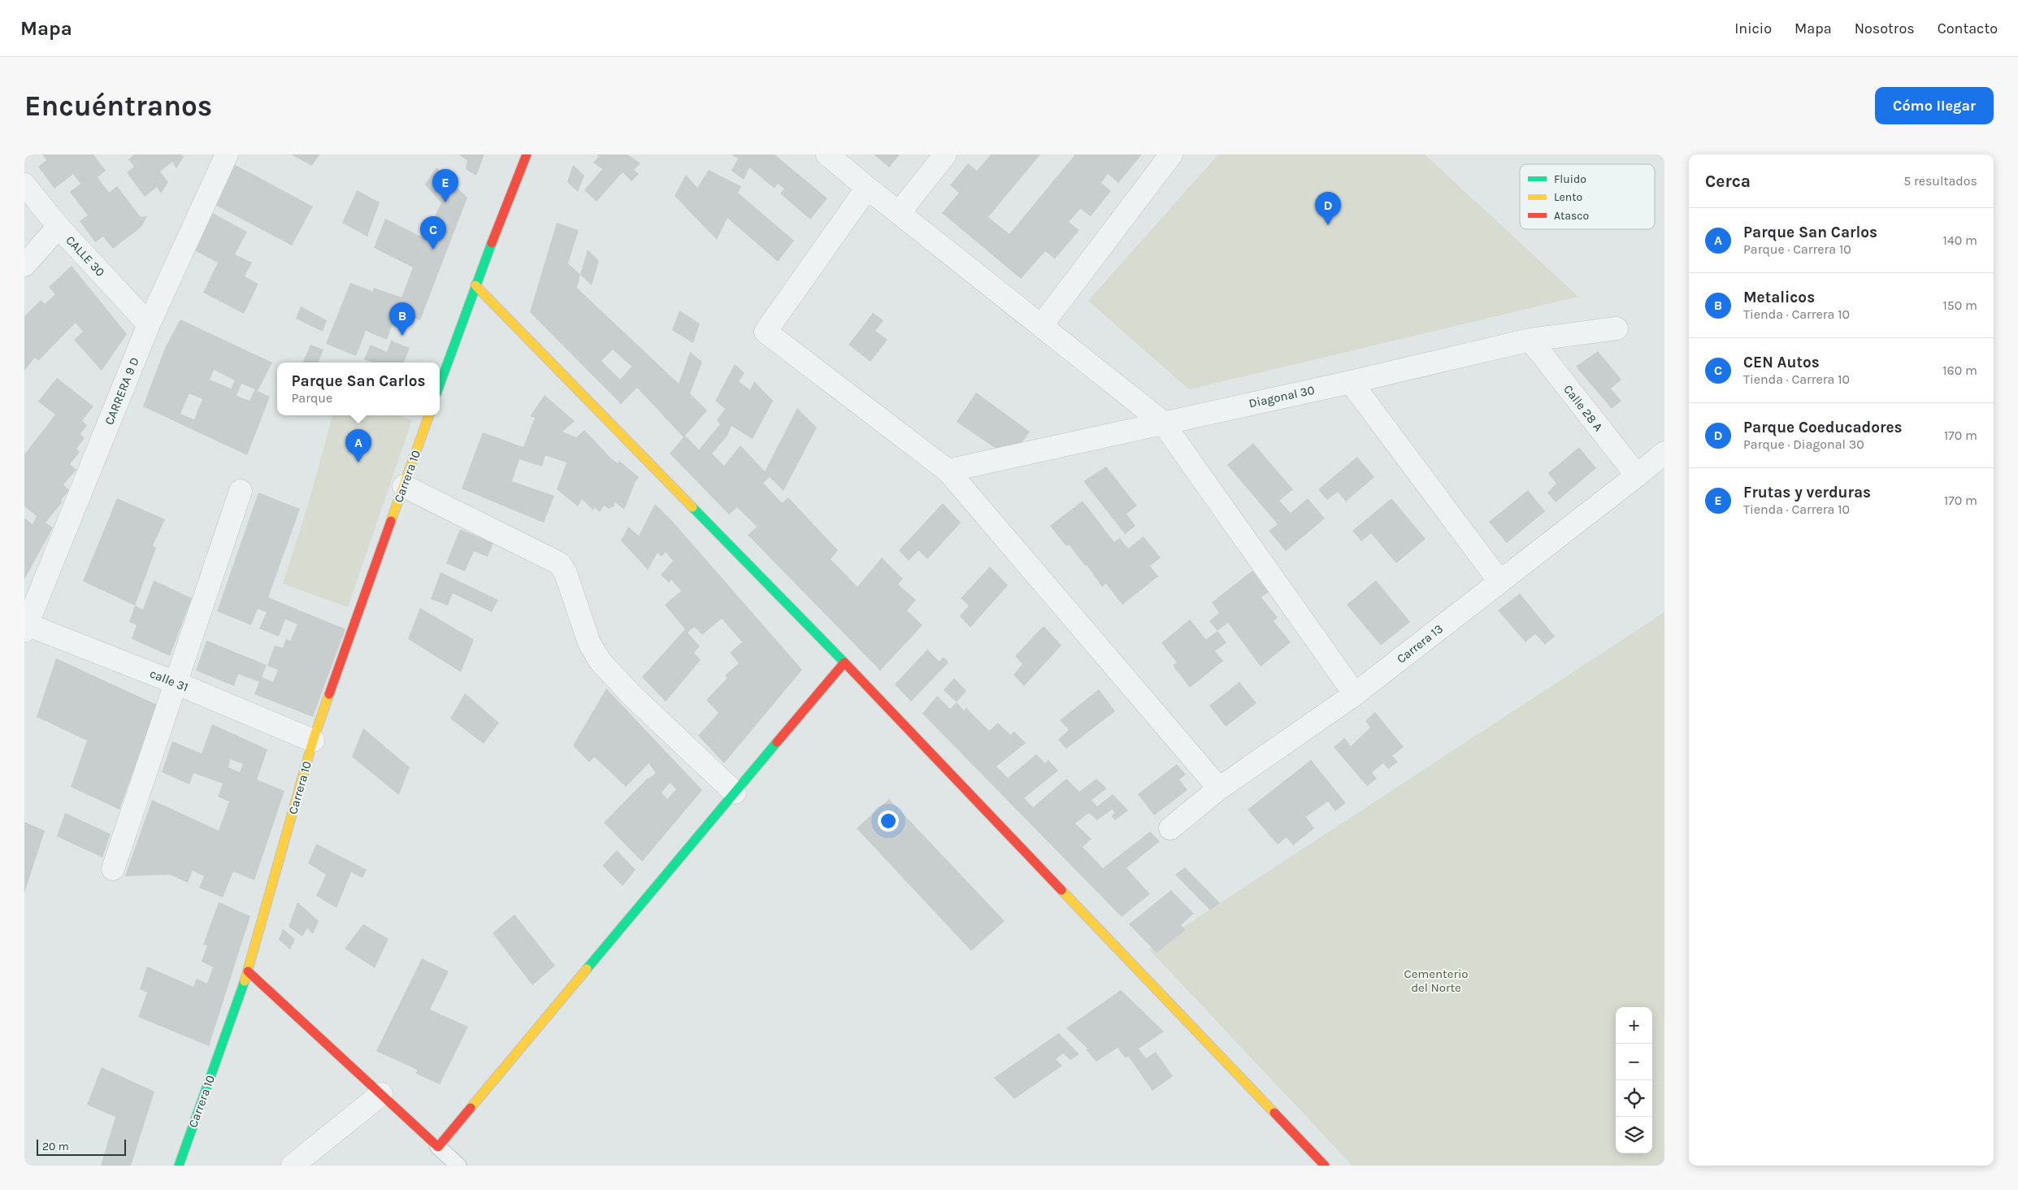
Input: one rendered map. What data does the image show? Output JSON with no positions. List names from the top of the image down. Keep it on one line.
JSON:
{"streets":{"street":["CALLE 30","CARRERA 9 D","Diagonal 30","Calle 28 A","Carrera 10","Carrera 13","calle 31"]},"crossings":[["CALLE 30","CARRERA 9 D"],["CARRERA 9 D","calle 31"],["Diagonal 30","Calle 28 A"],["Calle 28 A","Carrera 13"],["Carrera 10","calle 31"]],"parks":["Cementerio del Norte"],"legend":["Fluido","Lento","Atasco"],"scale_bar":"20 m","page":{"header":"Mapa","nav":["Inicio","Mapa","Nosotros","Contacto"],"buttons":"Cómo llegar","title":"Encuéntranos","heading":["Cerca","5 resultados"],"pins":["E","D","C","B","A"],"list":[{"mark":"A","name":"Parque San Carlos","note":"Parque · Carrera 10","value":"140 m"},{"mark":"B","name":"Metalicos","note":"Tienda · Carrera 10","value":"150 m"},{"mark":"C","name":"CEN Autos","note":"Tienda · Carrera 10","value":"160 m"},{"mark":"D","name":"Parque Coeducadores","note":"Parque · Diagonal 30","value":"170 m"},{"mark":"E","name":"Frutas y verduras","note":"Tienda · Carrera 10","value":"170 m"}],"popup":["Parque San Carlos","Parque"],"map_buttons":["+","−"],"scale":"20 m"}}
